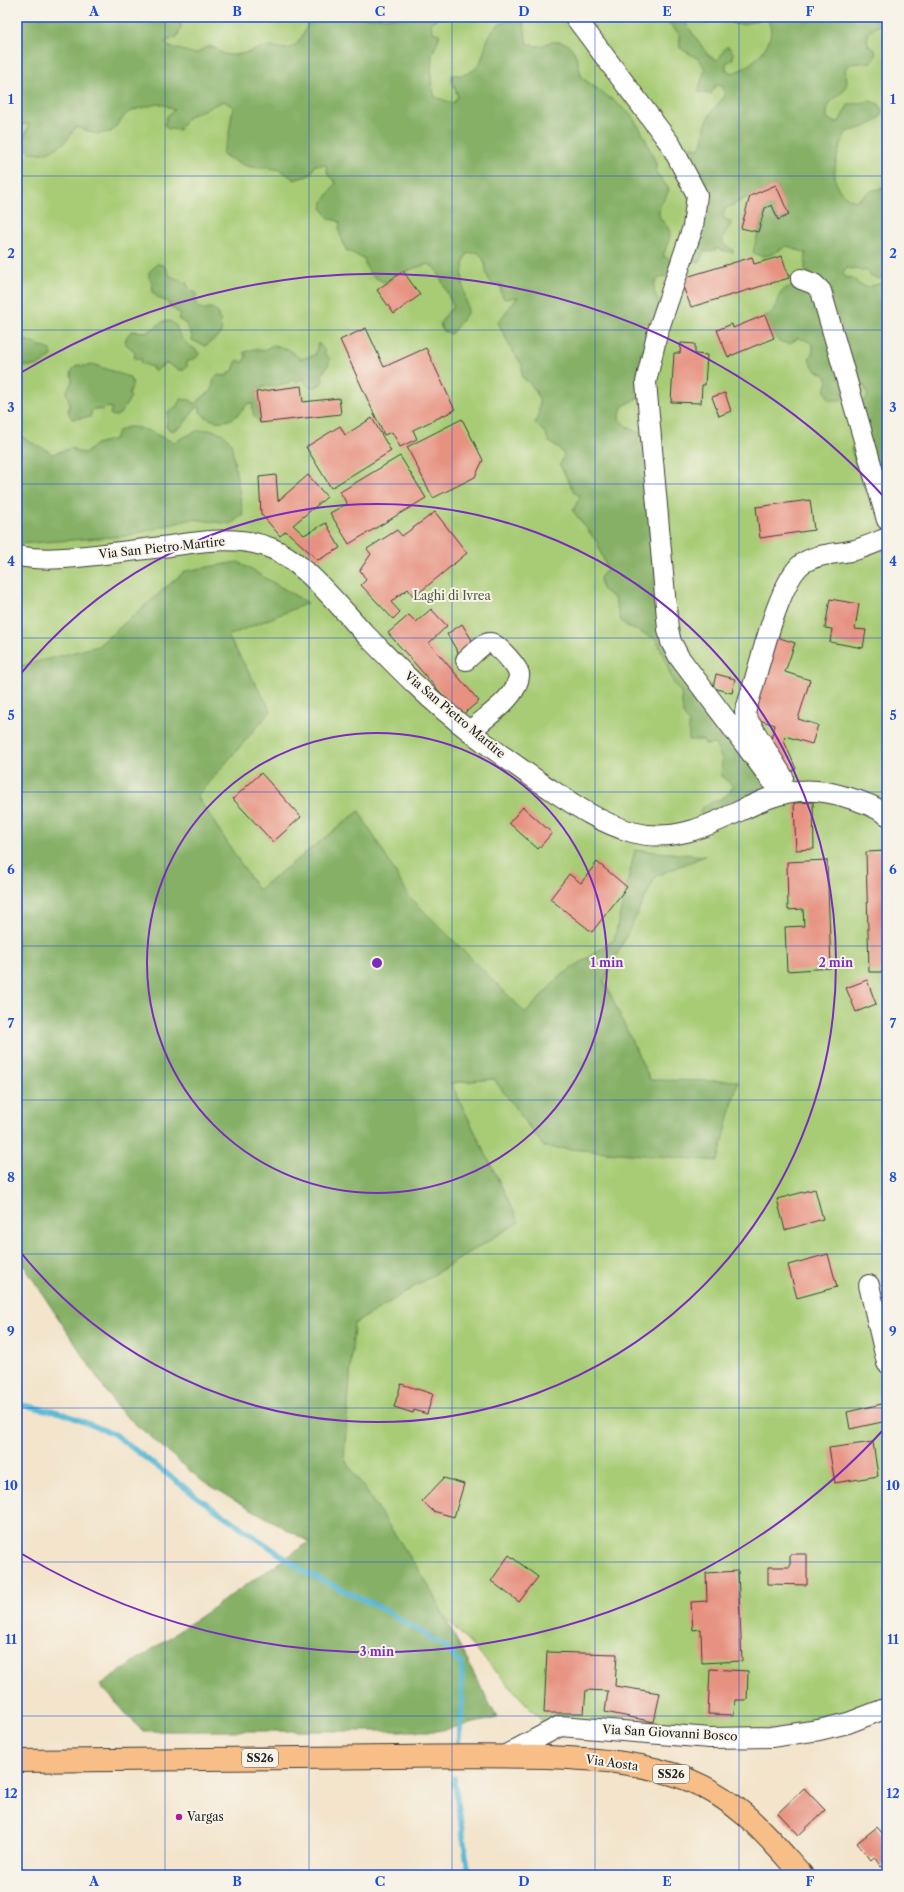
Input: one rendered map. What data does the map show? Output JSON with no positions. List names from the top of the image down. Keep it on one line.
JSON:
{"streets":{"main road":["SS26","Via Aosta"],"street":["Via San Pietro Martire","Via San Giovanni Bosco"]},"crossings":[["Via San Giovanni Bosco","SS26"],["Via San Giovanni Bosco","Via Aosta"],["SS26","Via Aosta"]],"parks":["Laghi di Ivrea"],"places":["Vargas"],"grid":{"columns":["A","B","C","D","E","F"],"rows":["1","2","3","4","5","6","7","8","9","10","11","12"]},"rings":["1 min","2 min","3 min"]}
